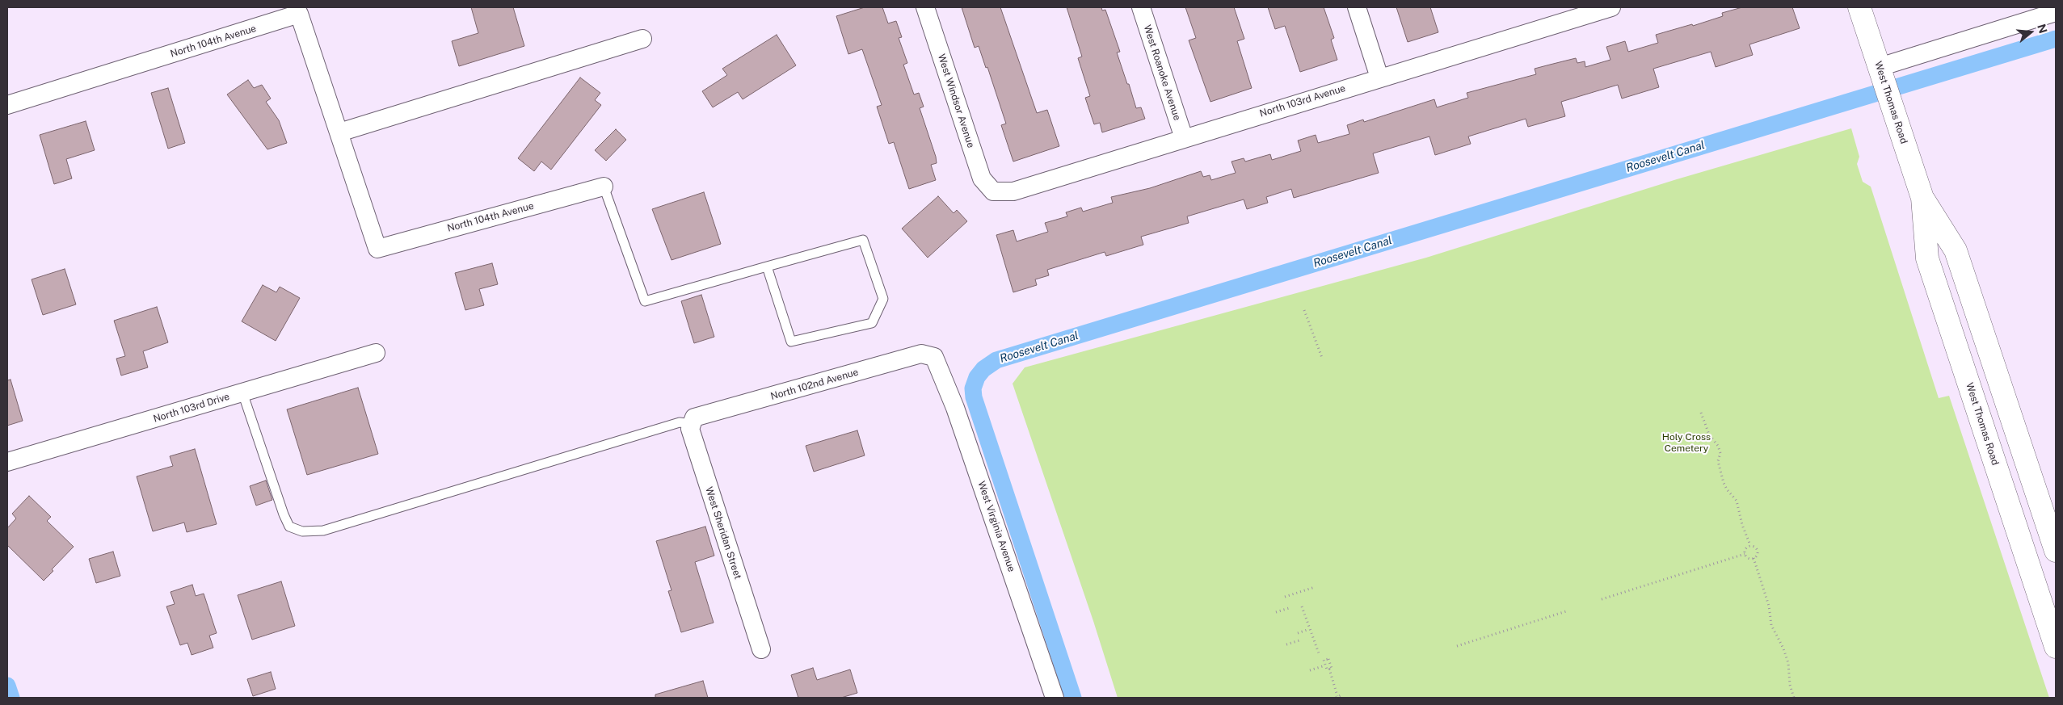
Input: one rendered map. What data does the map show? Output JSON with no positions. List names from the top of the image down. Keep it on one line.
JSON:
{"streets":{"main road":["West Thomas Road"],"street":["North 104th Avenue","West Roanoke Avenue","West Windsor Avenue","North 103rd Avenue","North 102nd Avenue","North 103rd Drive","West Virginia Avenue","West Sheridan Street"]},"crossings":[["West Roanoke Avenue","North 103rd Avenue"],["West Windsor Avenue","North 103rd Avenue"],["North 102nd Avenue","West Virginia Avenue"],["North 102nd Avenue","West Sheridan Street"]],"water":["Roosevelt Canal"],"parks":["Holy Cross Cemetery"],"north":"right"}
